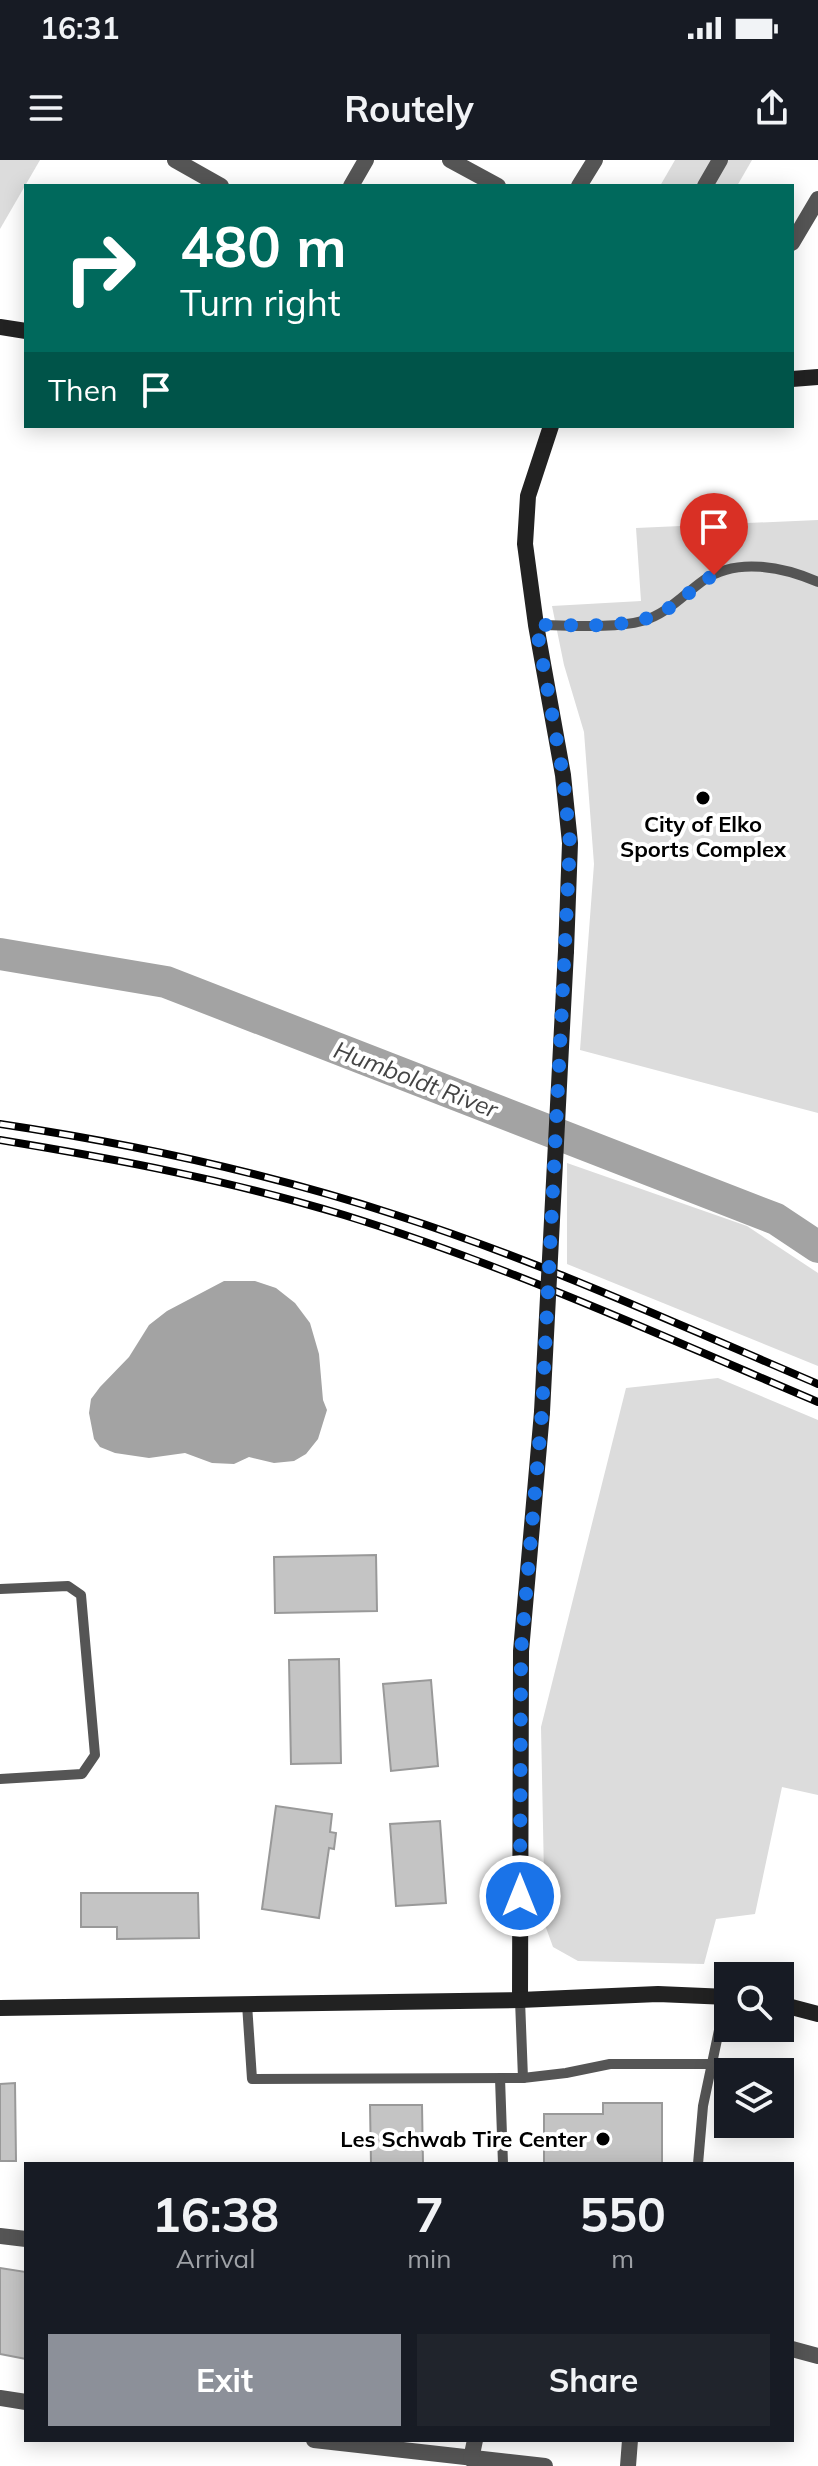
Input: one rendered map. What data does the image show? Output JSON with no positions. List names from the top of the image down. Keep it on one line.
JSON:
{"water":["Humboldt River"],"places":["City of Elko Sports Complex","Les Schwab Tire Center"],"page":{"status":"16:31","header":"Routely","turn":["480 m","Turn right"],"then":"Then","eta":["16:38","Arrival","7","min","550","m"],"buttons":["Exit","Share"]}}
